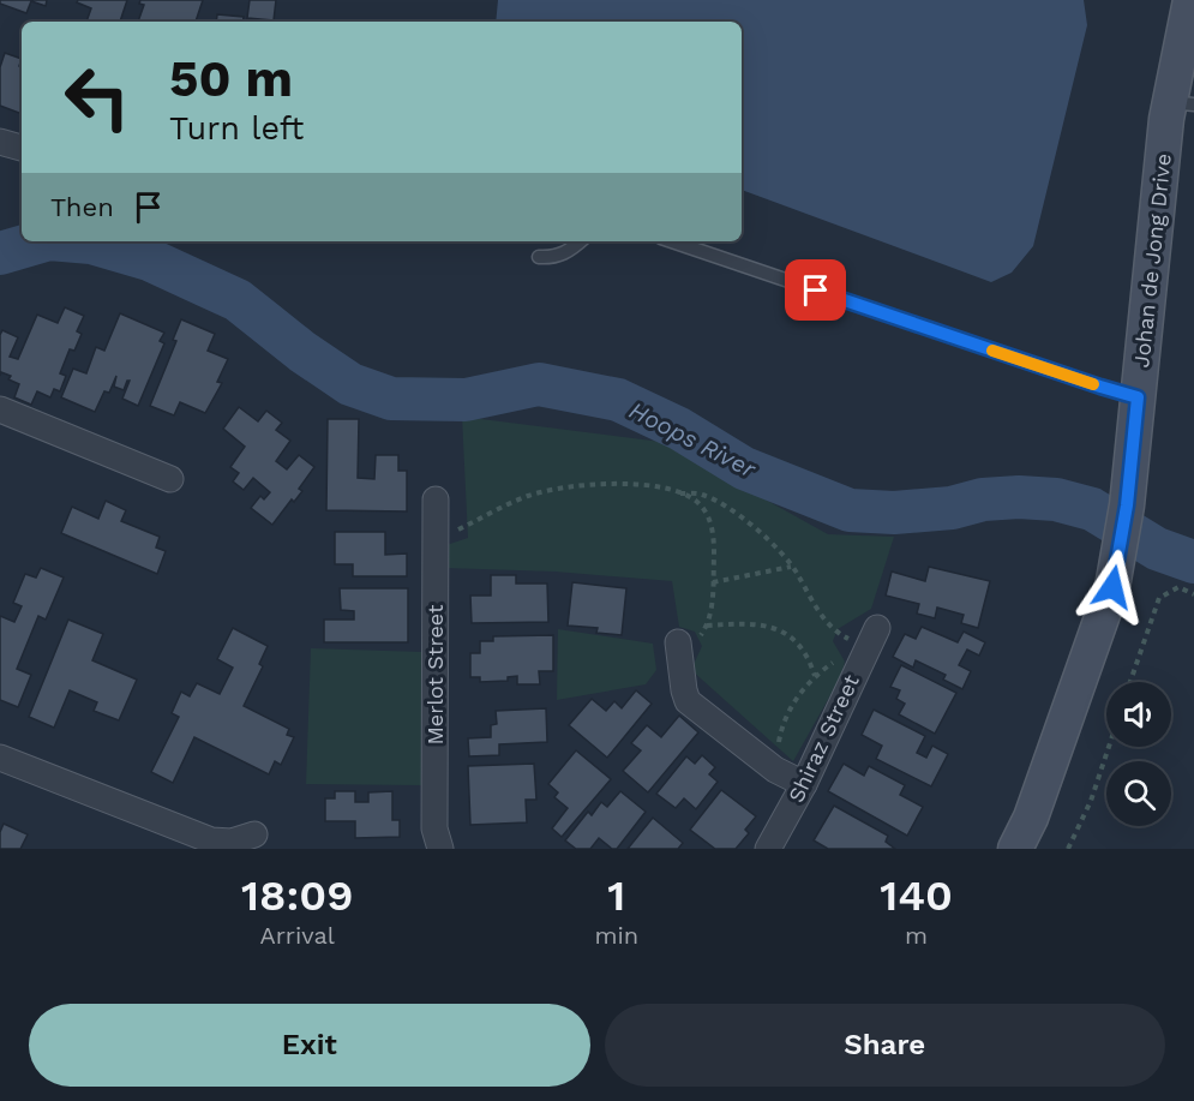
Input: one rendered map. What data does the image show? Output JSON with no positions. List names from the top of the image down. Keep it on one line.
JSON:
{"streets":{"street":["Johan de Jong Drive","Merlot Street","Shiraz Street"]},"water":["Hoops River"],"page":{"turn":["50 m","Turn left"],"then":"Then","eta":["18:09","Arrival","1","min","140","m"],"buttons":["Exit","Share"]}}
